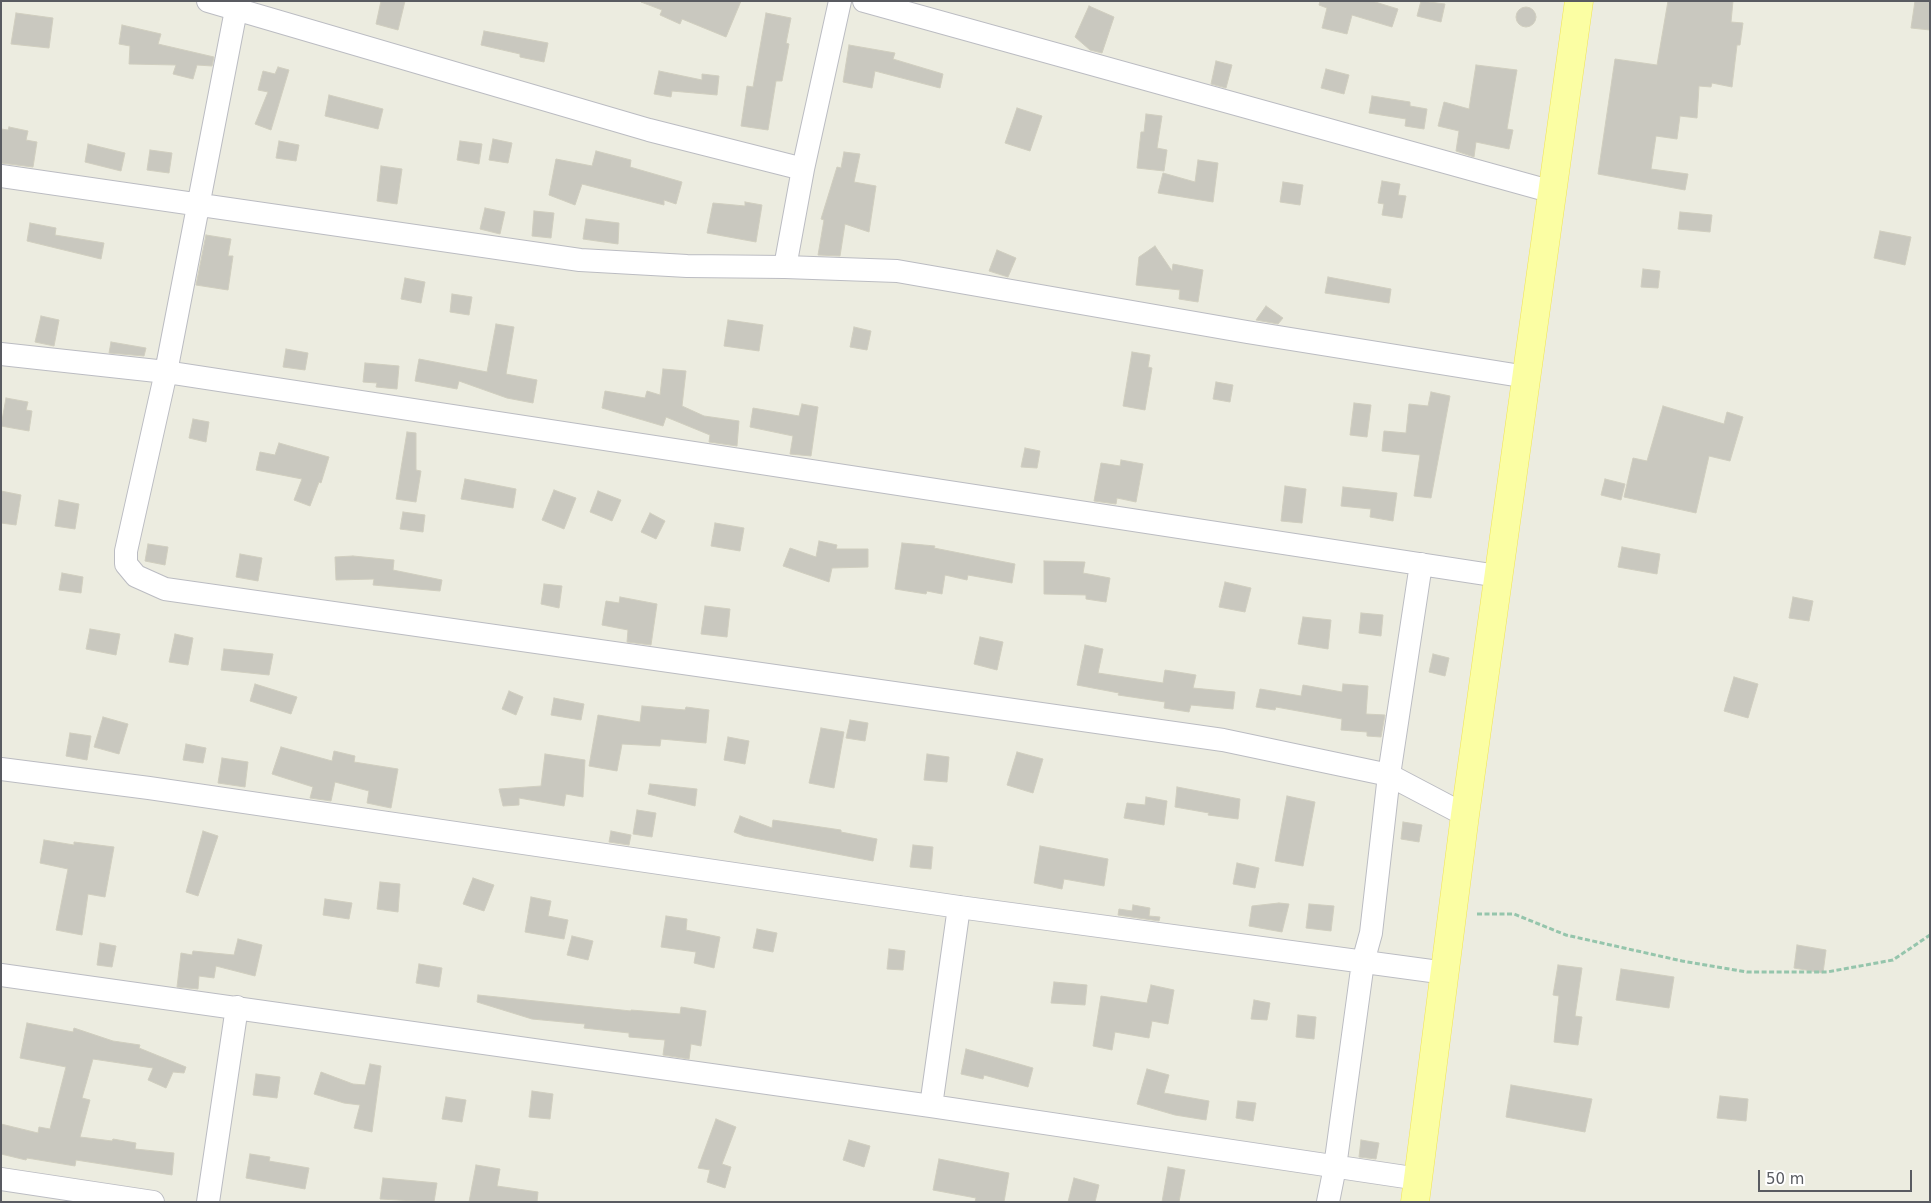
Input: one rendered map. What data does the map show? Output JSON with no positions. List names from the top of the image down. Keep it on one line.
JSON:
{"scale_bar":"50 m"}
